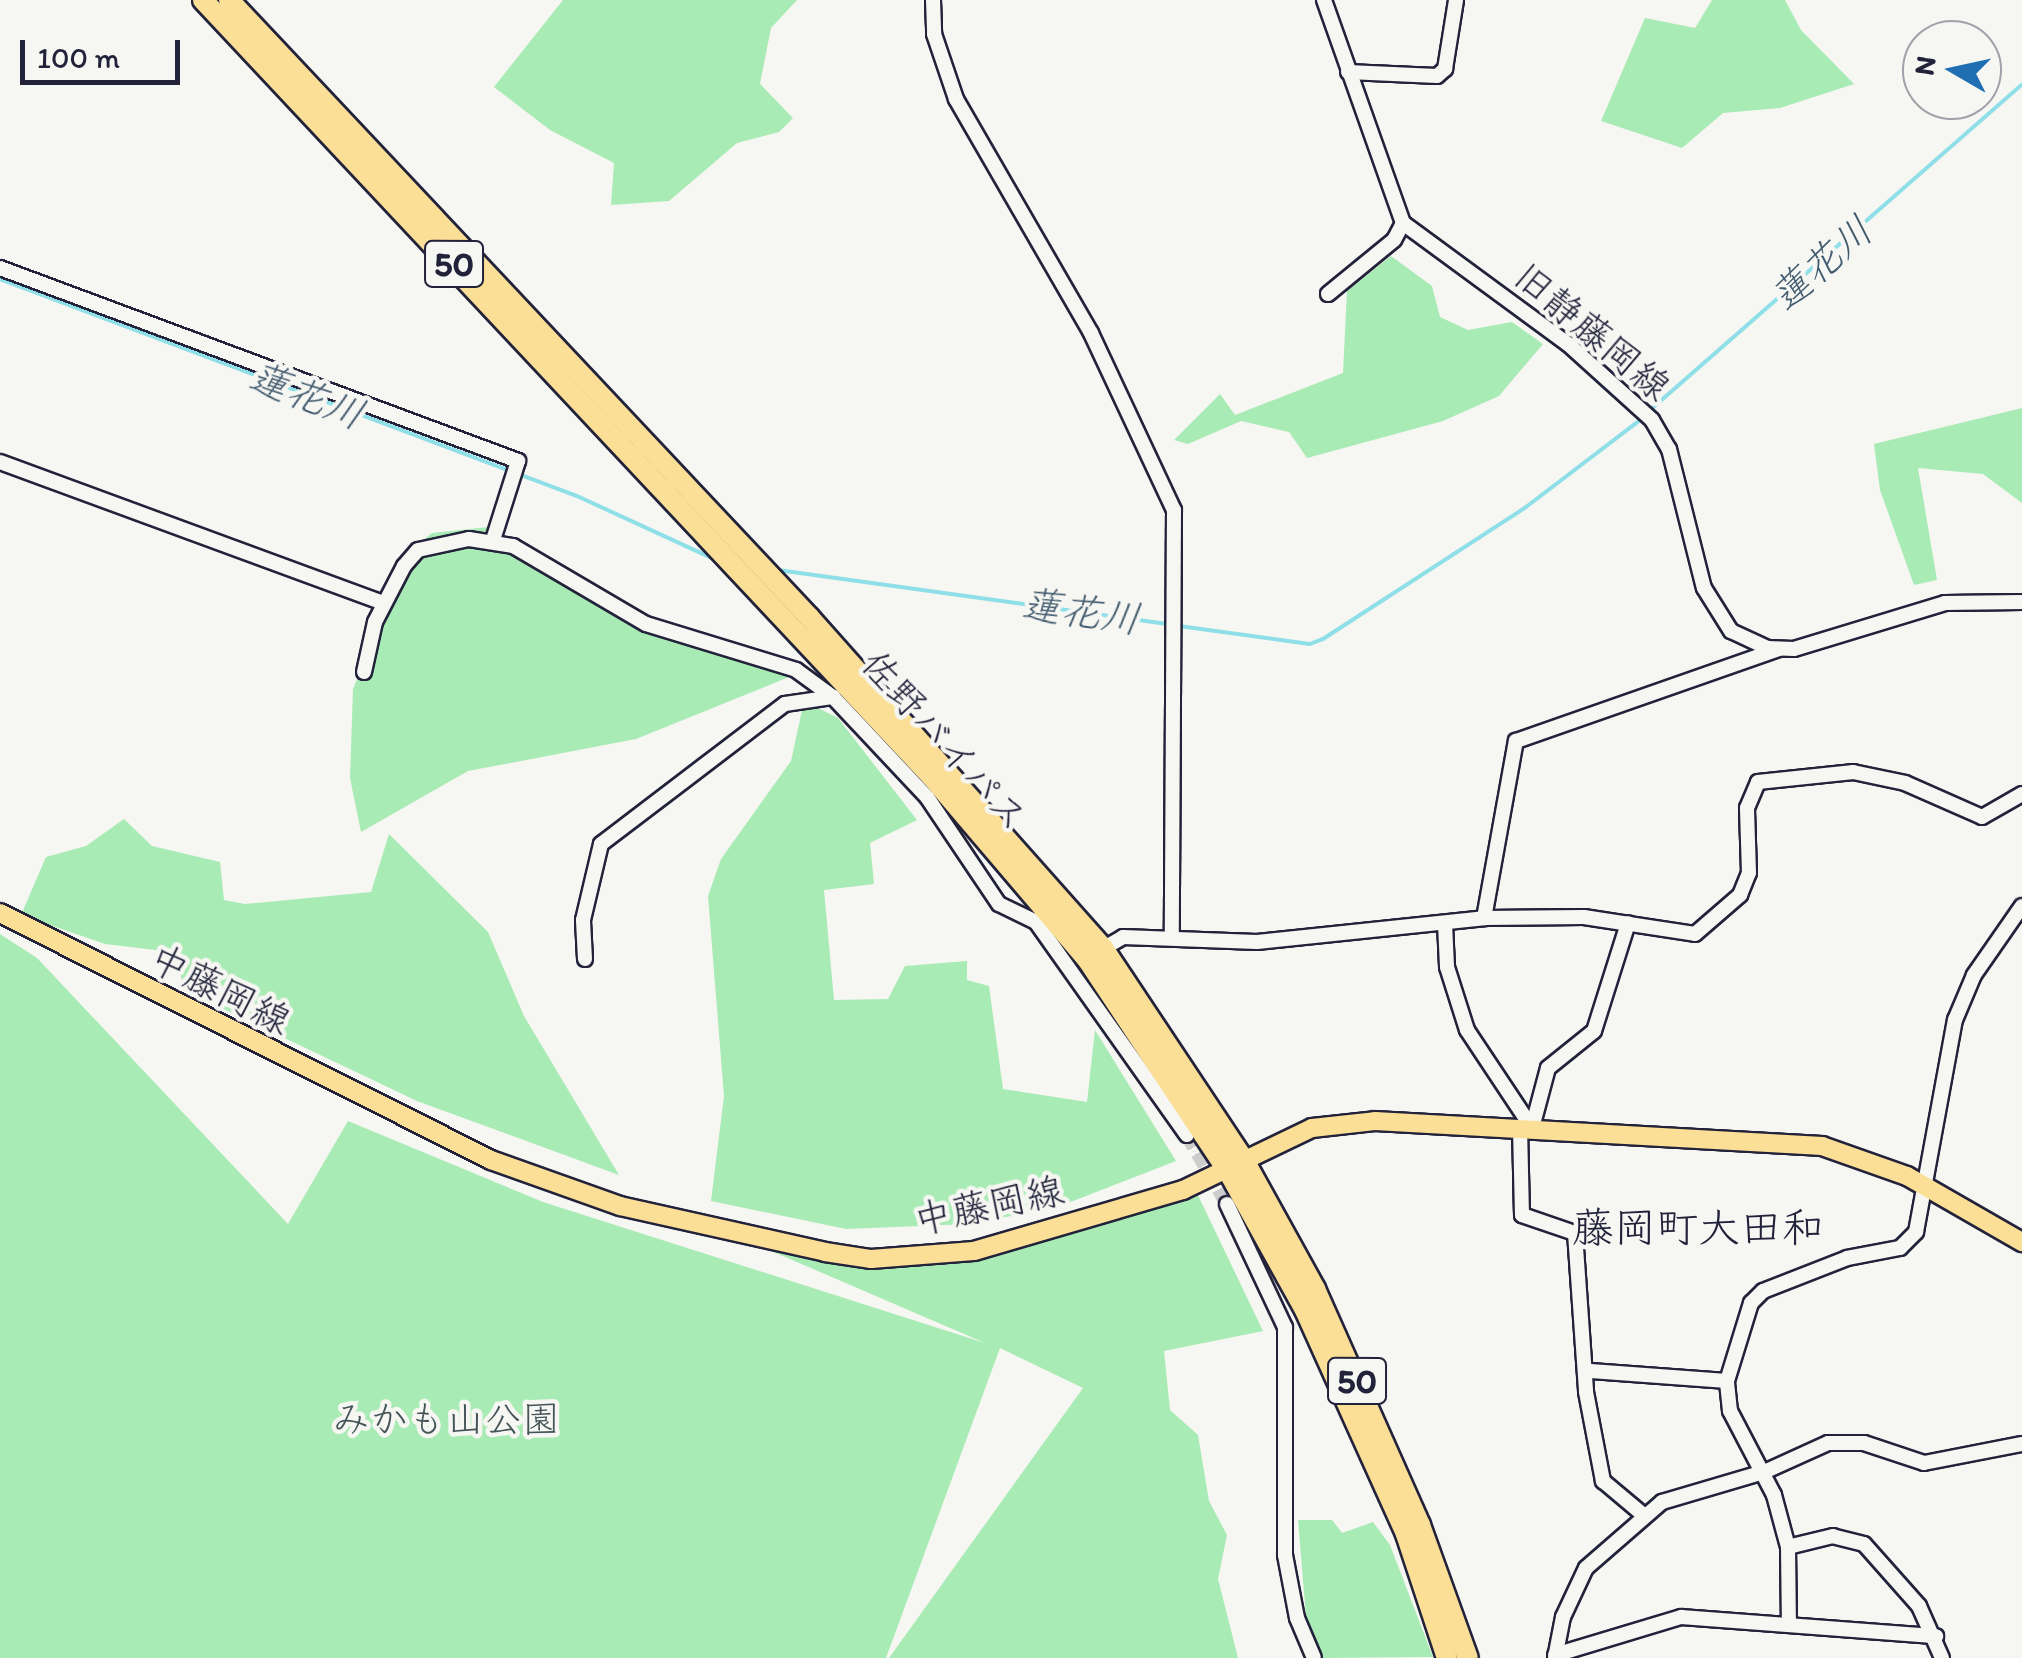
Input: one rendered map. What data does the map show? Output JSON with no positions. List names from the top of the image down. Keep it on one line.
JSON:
{"streets":{"highway":["50","佐野バイパス"],"main road":["中藤岡線"],"street":["旧静藤岡線"]},"crossings":[["佐野バイパス","中藤岡線"]],"districts":["藤岡町大田和"],"water":["蓮花川"],"parks":["みかも山公園"],"scale_bar":"100 m","north":"left"}
